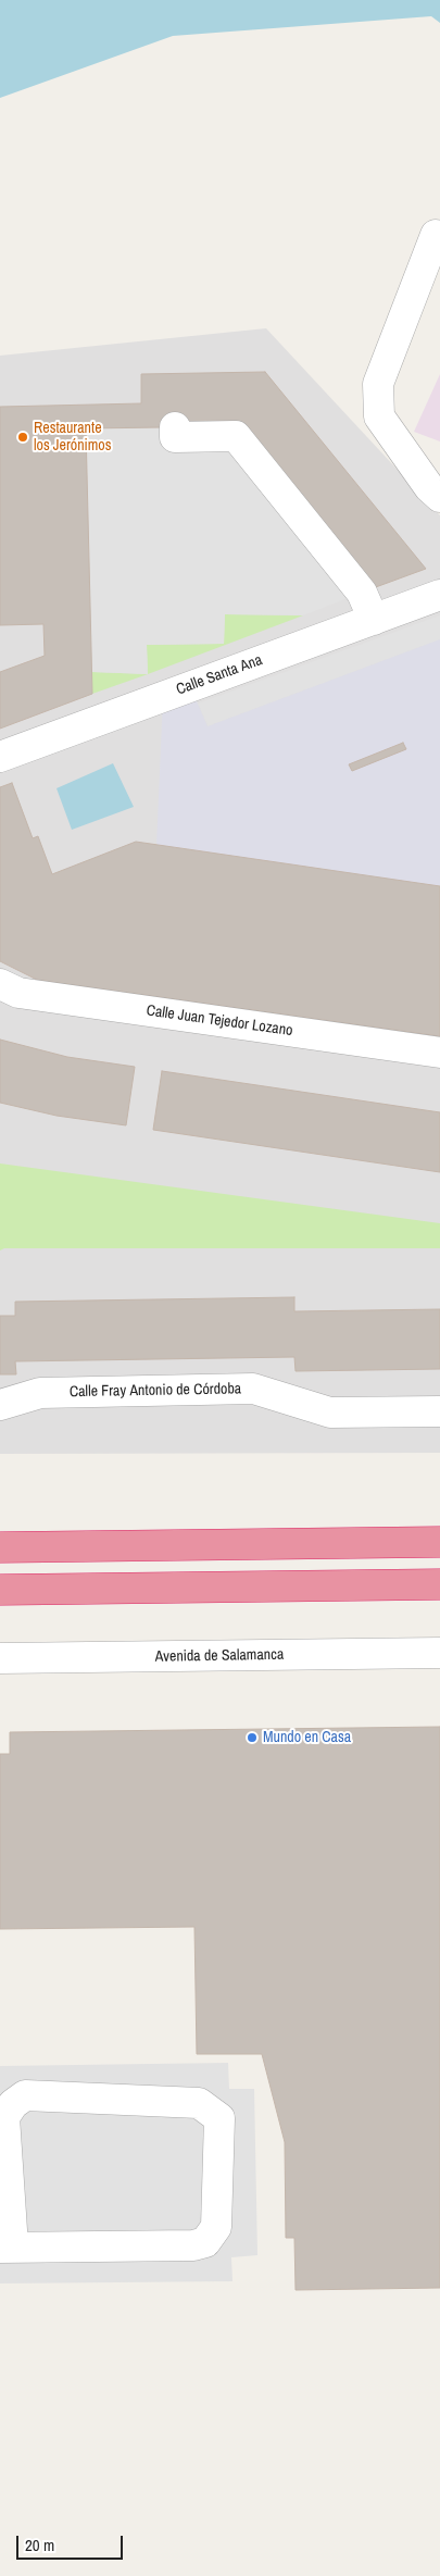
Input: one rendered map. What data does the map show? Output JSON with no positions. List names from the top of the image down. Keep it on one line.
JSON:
{"streets":{"street":["Calle Santa Ana","Calle Juan Tejedor Lozano","Calle Fray Antonio de Córdoba","Avenida de Salamanca"]},"places":["Restaurante los Jerónimos","Mundo en Casa"],"scale_bar":"20 m"}
